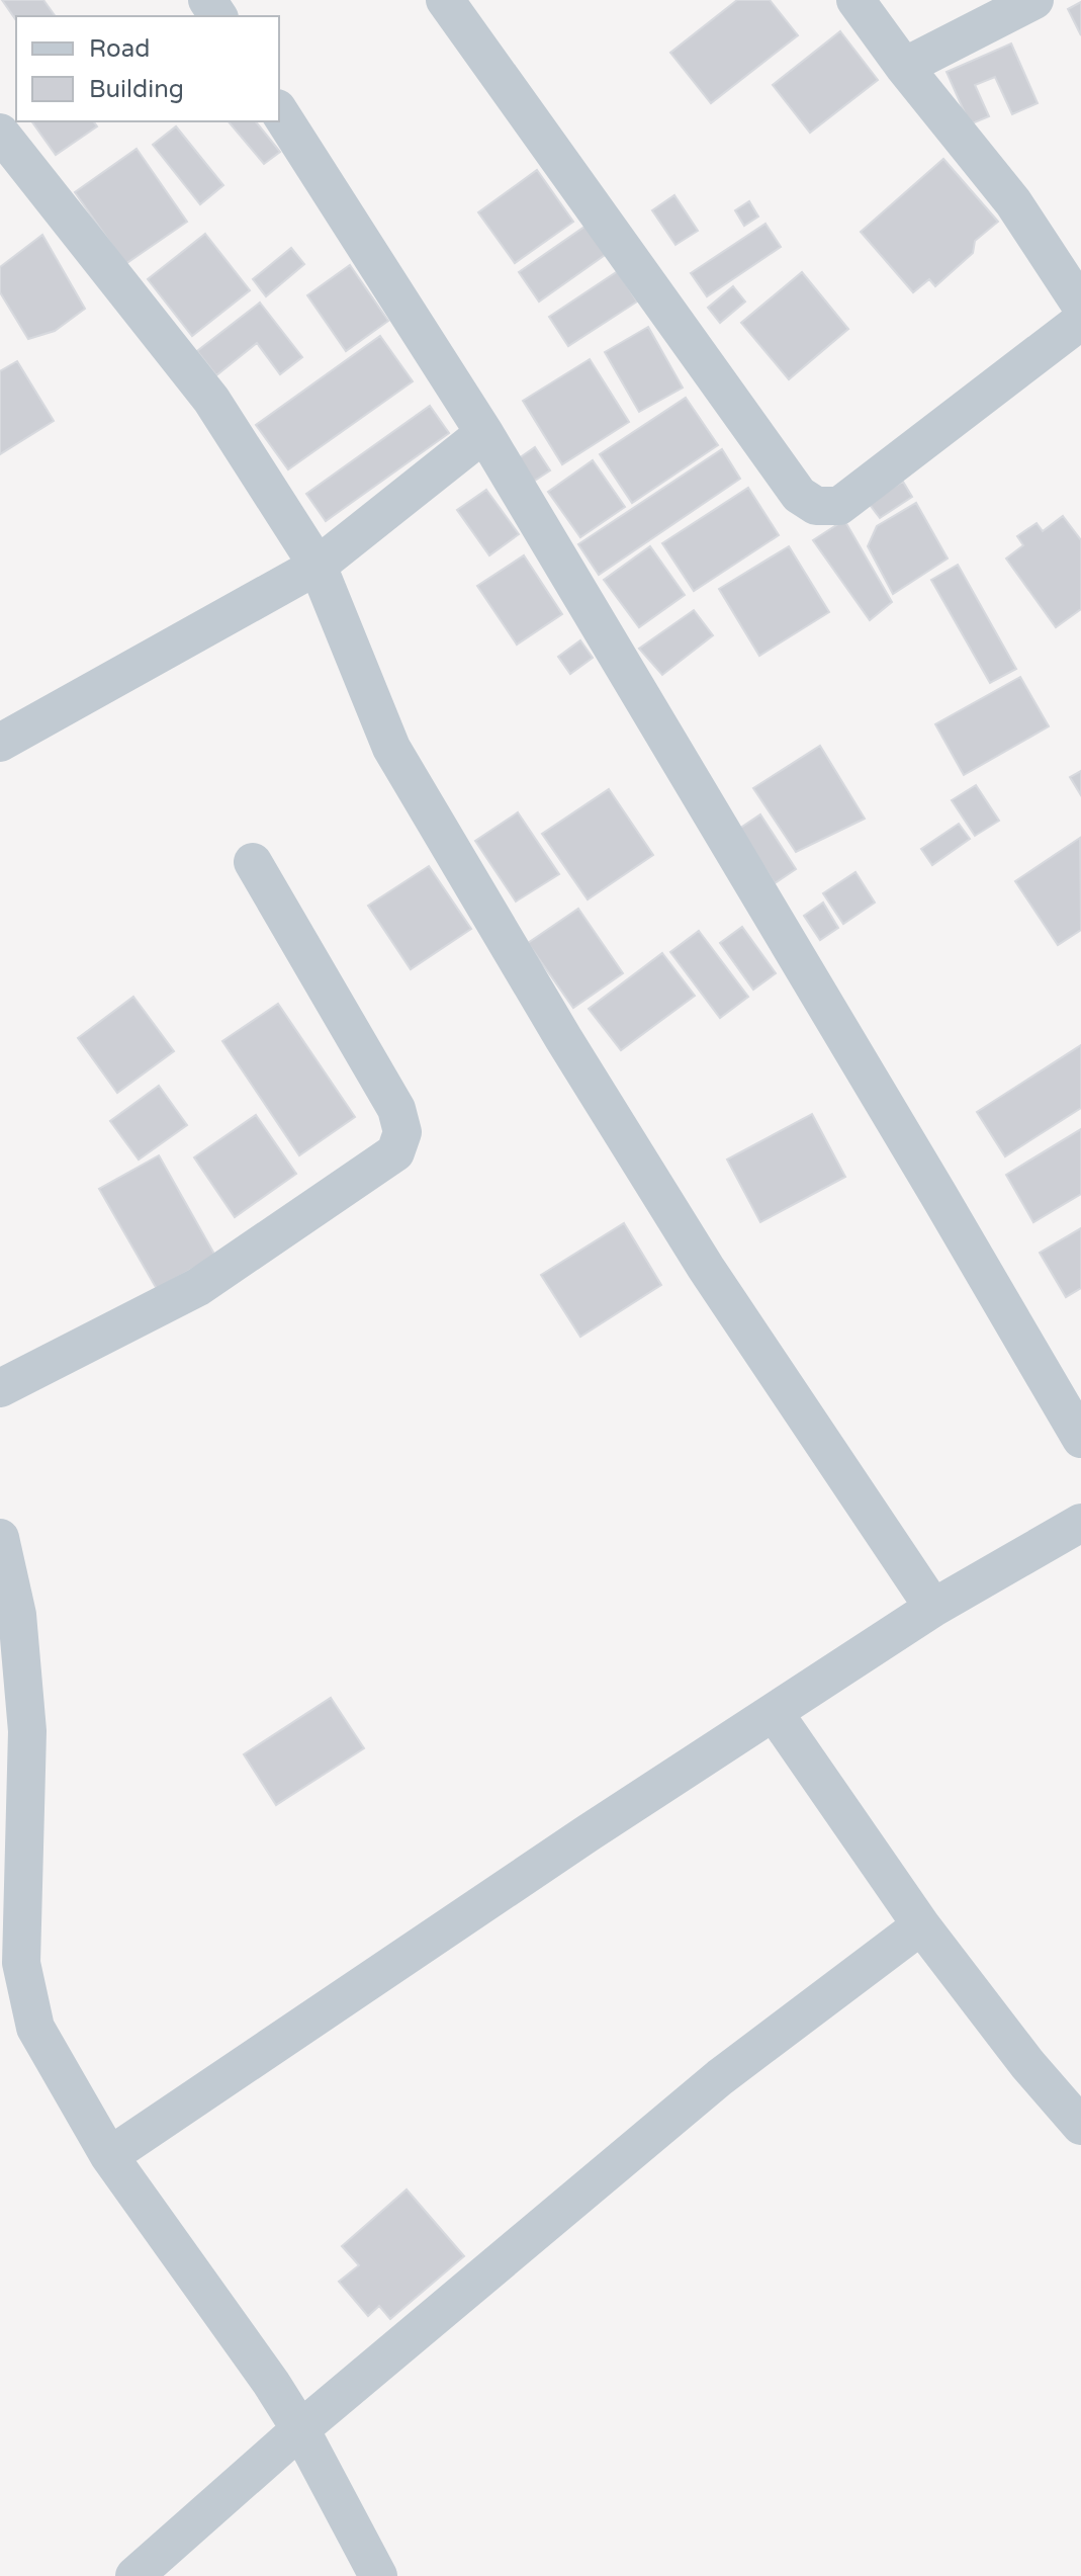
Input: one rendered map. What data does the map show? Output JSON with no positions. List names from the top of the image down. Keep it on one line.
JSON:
{"legend":["Road","Building"]}
